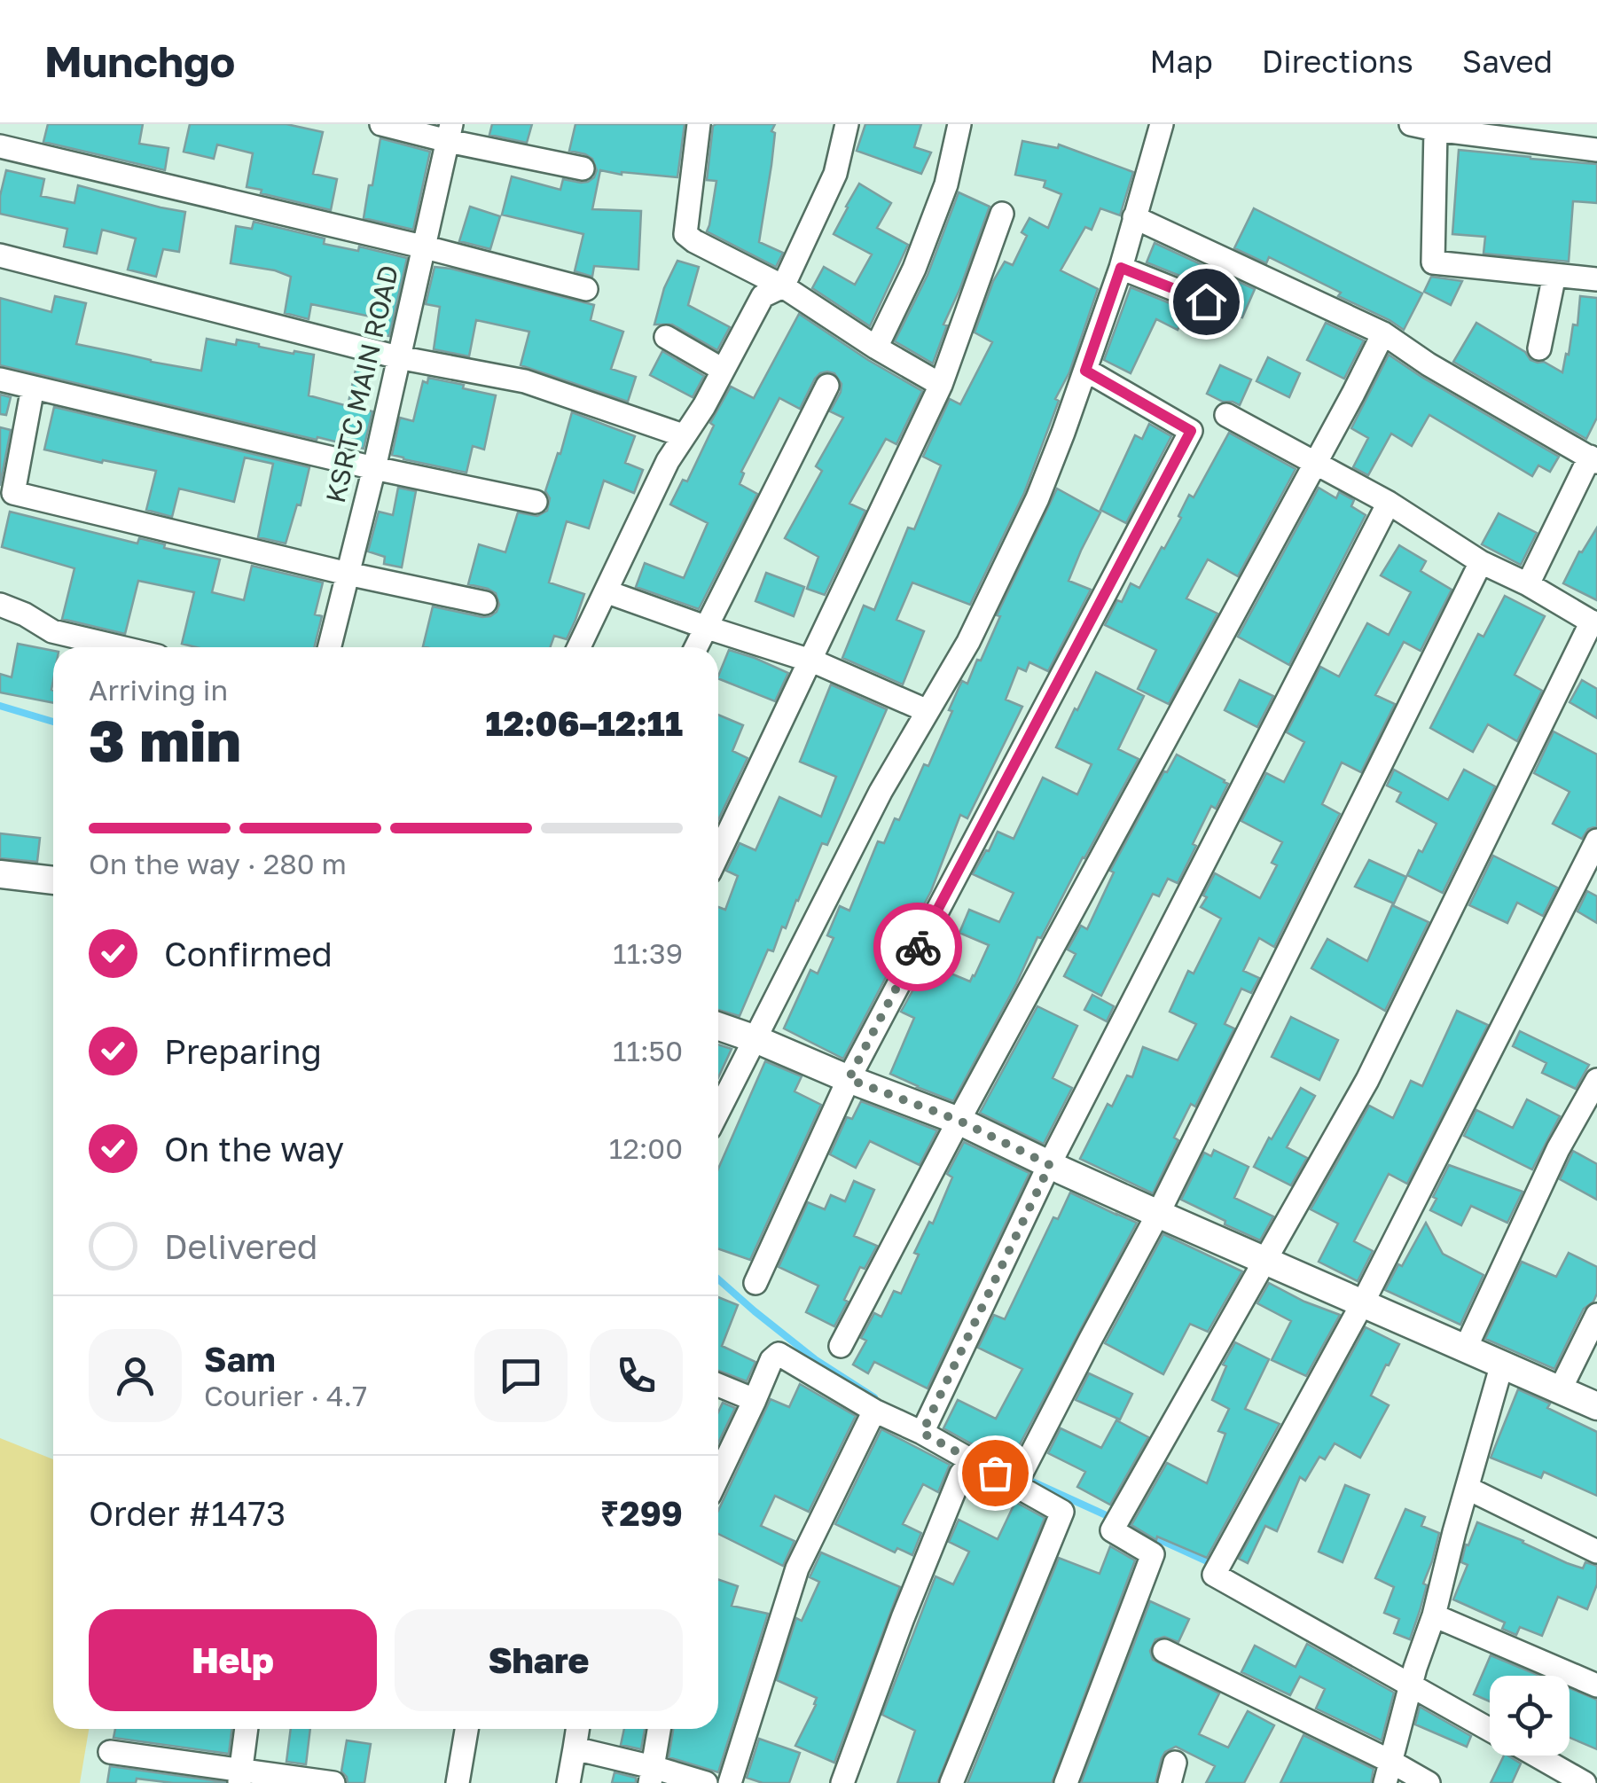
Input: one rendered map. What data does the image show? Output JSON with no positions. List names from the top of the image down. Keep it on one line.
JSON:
{"streets":{"street":["KSRTC MAIN ROAD"]},"page":{"header":"Munchgo","nav":["Map","Directions","Saved"],"heading":["3 min","Arriving in","12:06–12:11"],"panel":["Sam","Courier · 4.7","Order #1473","₹299"],"bar":"On the way · 280 m","list":[["Confirmed","11:39"],["Preparing","11:50"],["On the way","12:00"],"Delivered"],"buttons":["Help","Share"]}}
